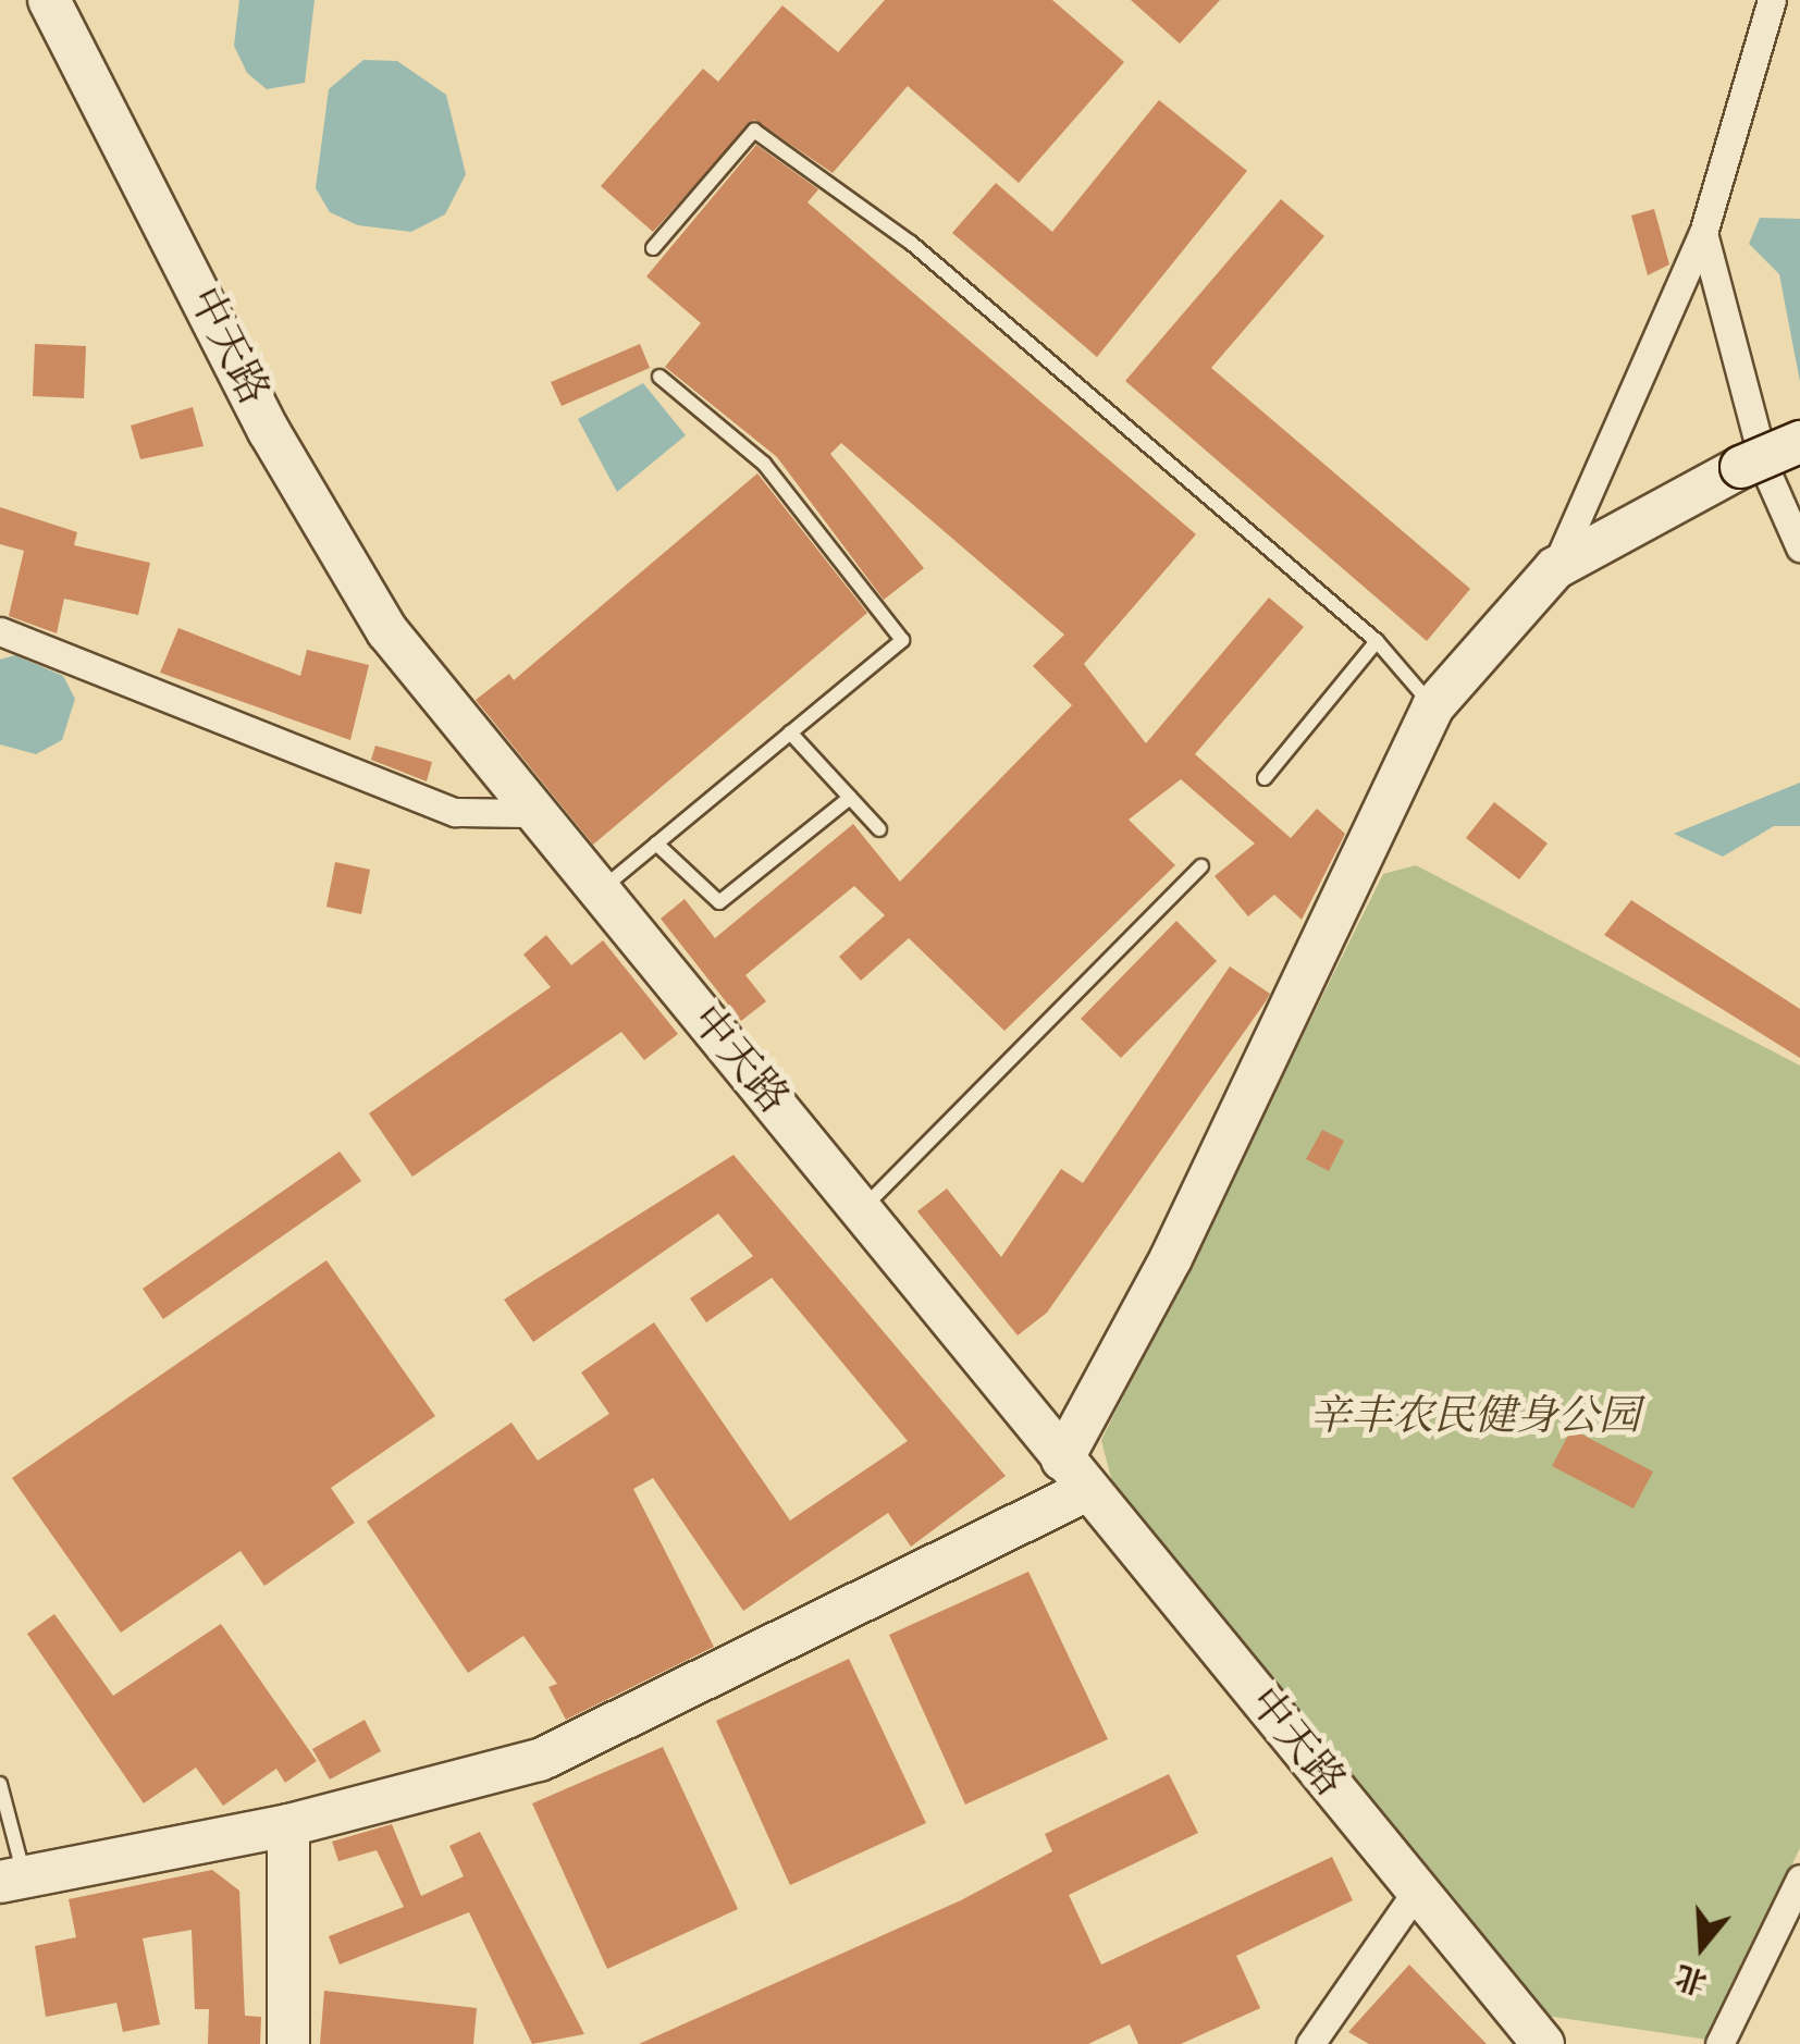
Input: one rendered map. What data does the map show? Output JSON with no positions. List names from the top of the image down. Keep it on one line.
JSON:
{"streets":{"main road":["中天路"]},"parks":["辛丰农民健身公园"],"north":"bottom"}
